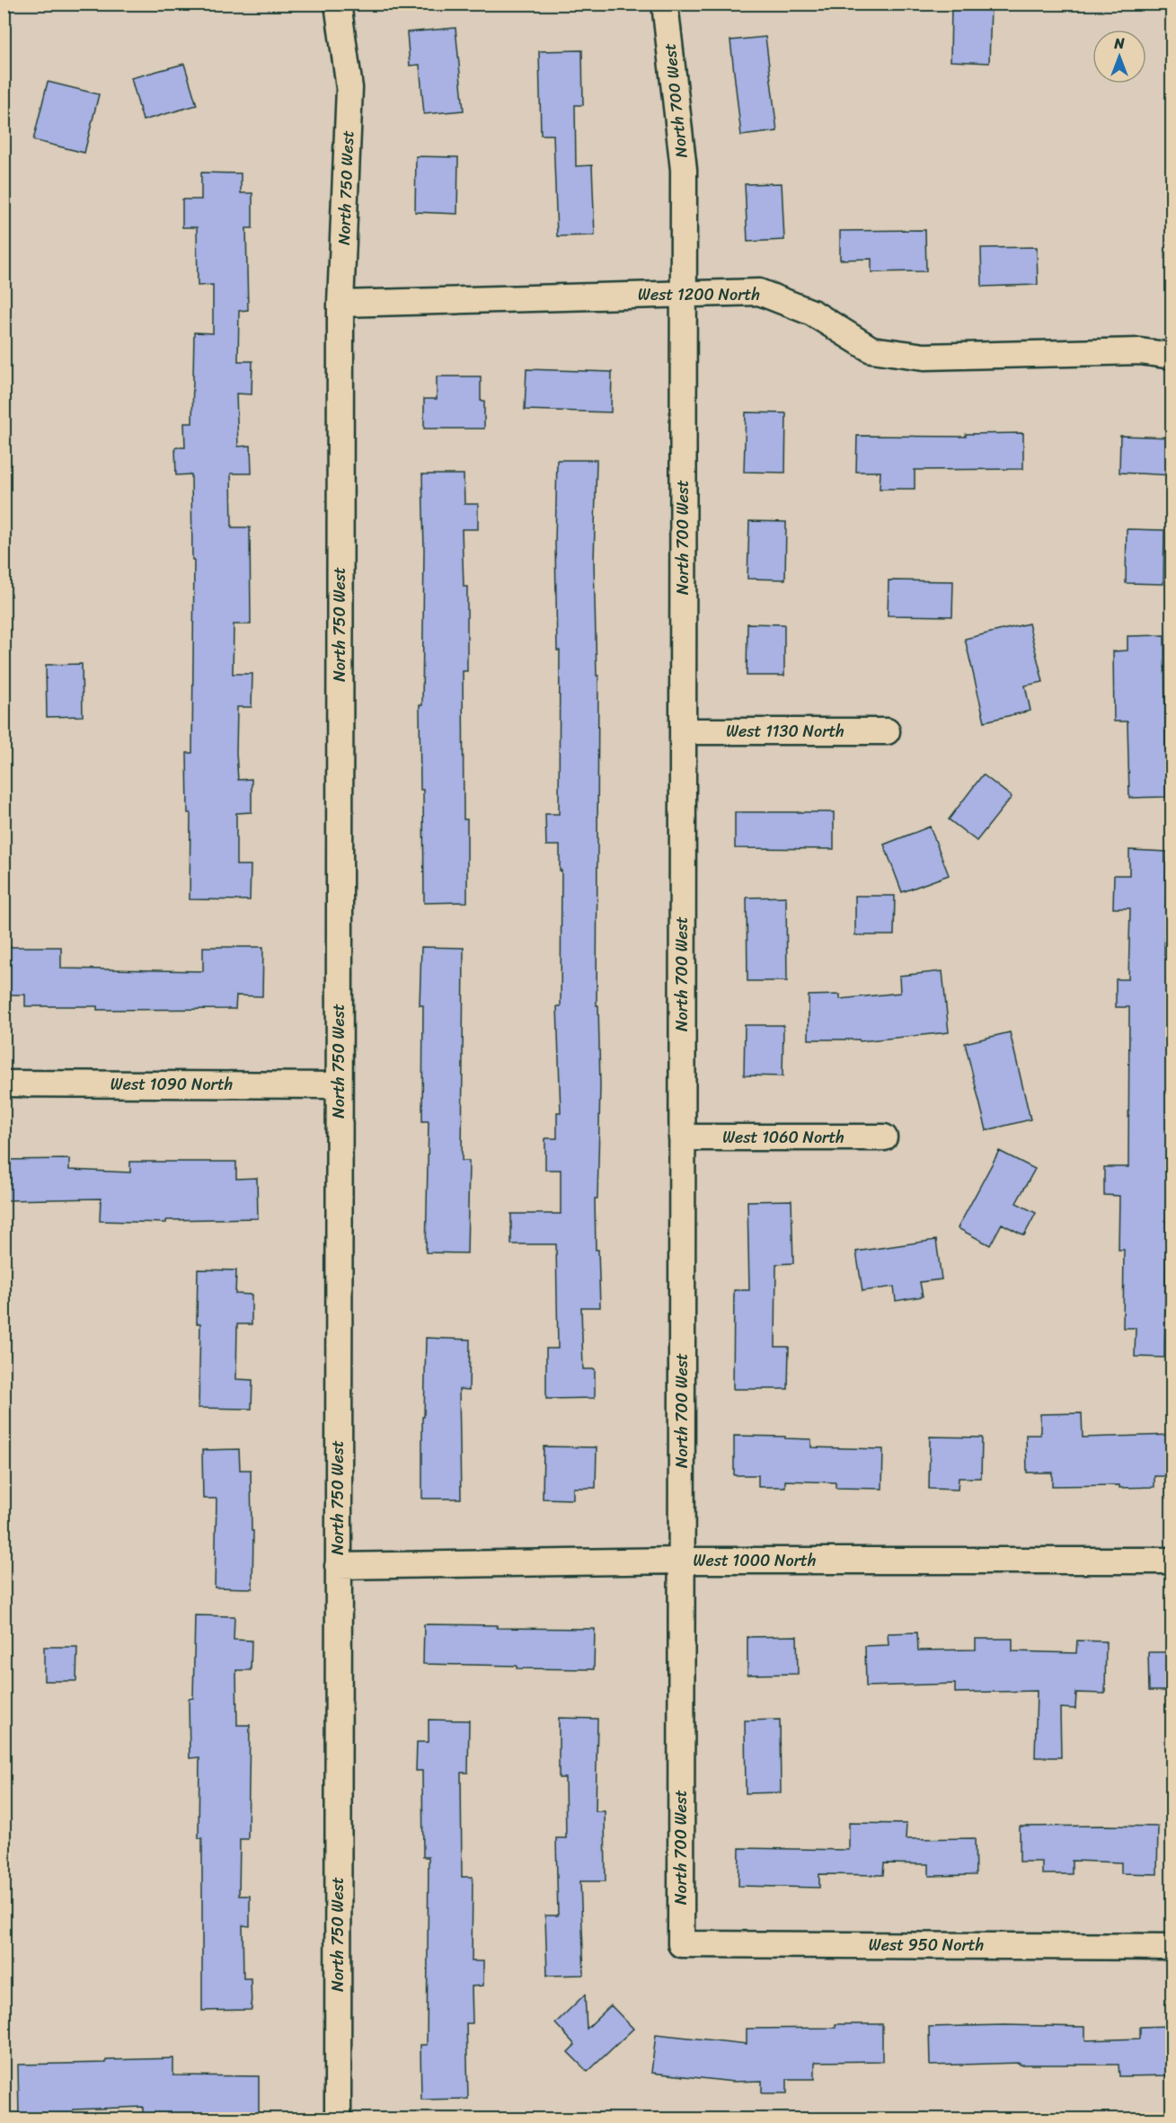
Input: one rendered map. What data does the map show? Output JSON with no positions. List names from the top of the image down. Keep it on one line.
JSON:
{"streets":{"street":["North 700 West","North 750 West","West 1200 North","West 1130 North","West 1090 North","West 1060 North","West 1000 North","West 950 North"]},"crossings":[["North 700 West","West 1200 North"],["North 700 West","West 1130 North"],["North 700 West","West 1060 North"],["North 700 West","West 1000 North"],["North 700 West","West 950 North"],["North 750 West","West 1200 North"],["North 750 West","West 1090 North"],["North 750 West","West 1000 North"]],"north":"top"}
